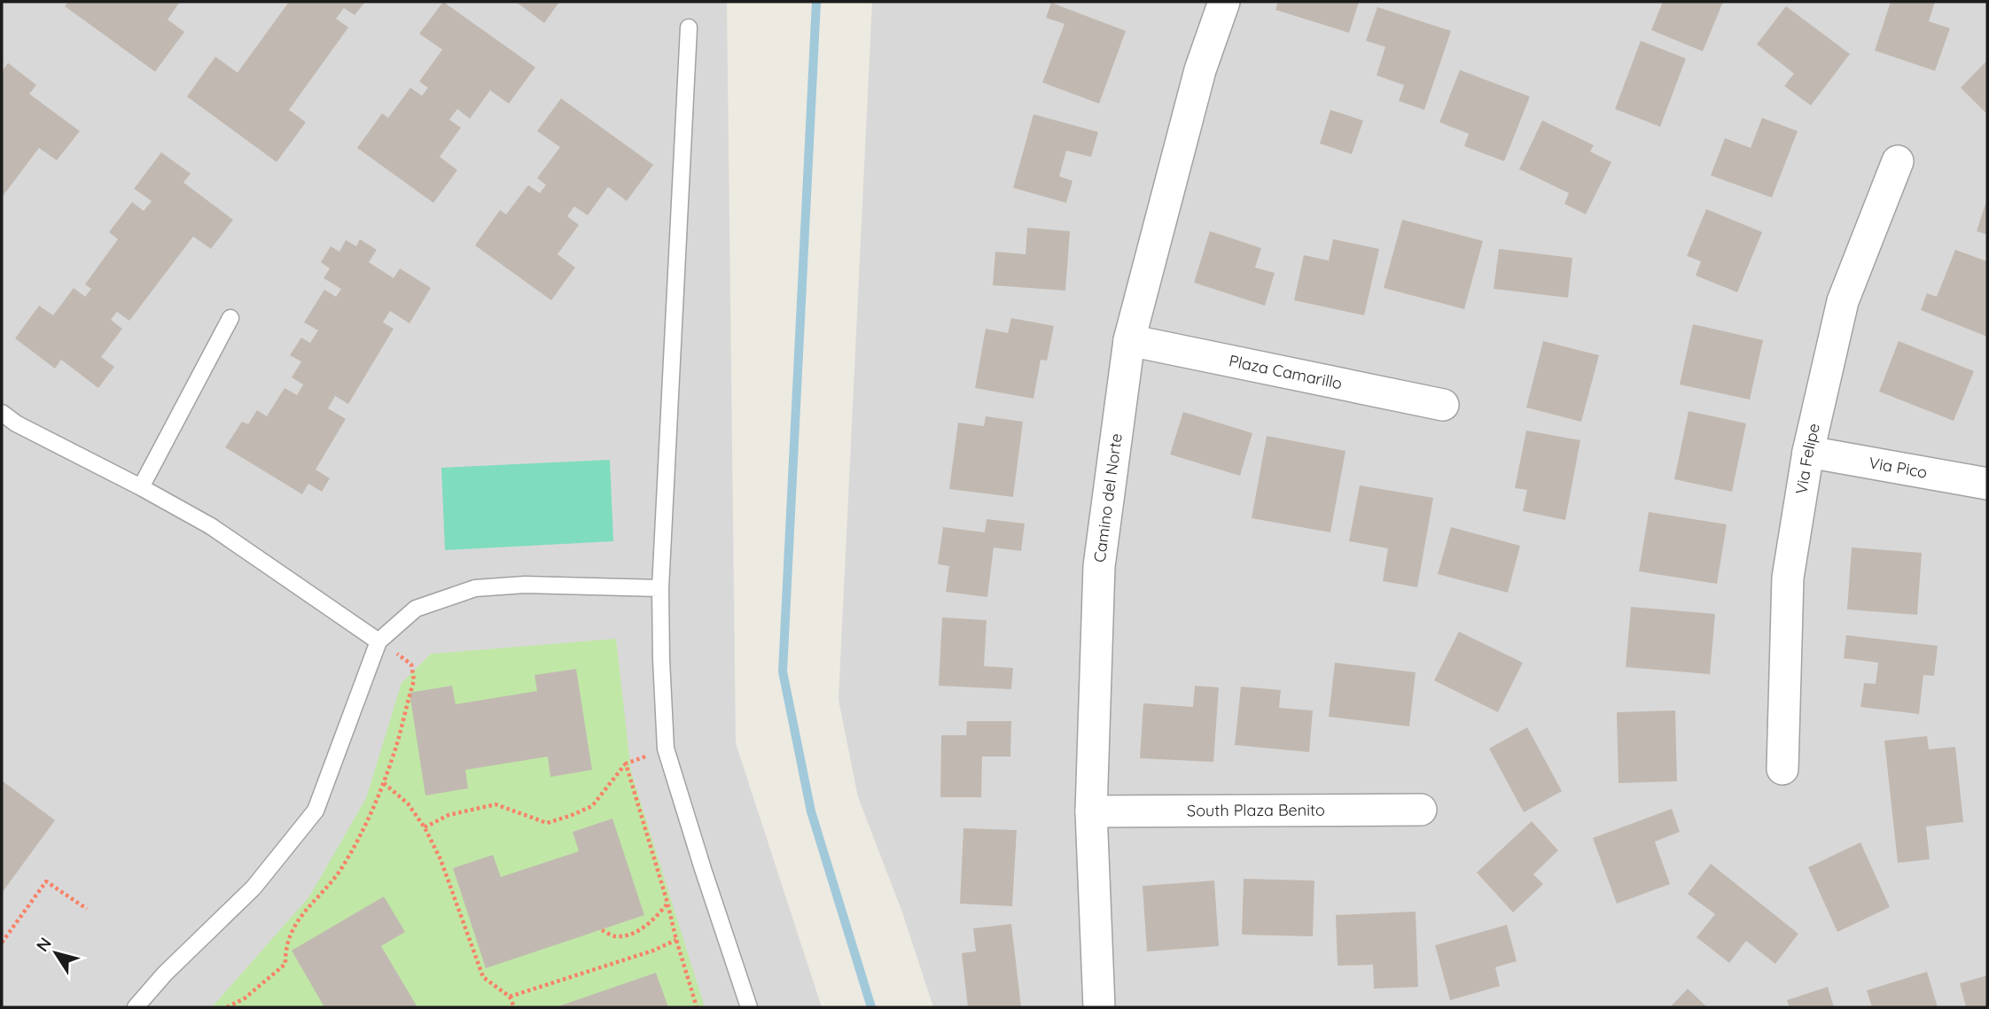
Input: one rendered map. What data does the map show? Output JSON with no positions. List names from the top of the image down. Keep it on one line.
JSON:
{"streets":{"street":["Plaza Camarillo","Via Felipe","Via Pico","Camino del Norte","South Plaza Benito"]},"crossings":[["Plaza Camarillo","Camino del Norte"],["Via Felipe","Via Pico"],["Camino del Norte","South Plaza Benito"]],"north":"top left"}
